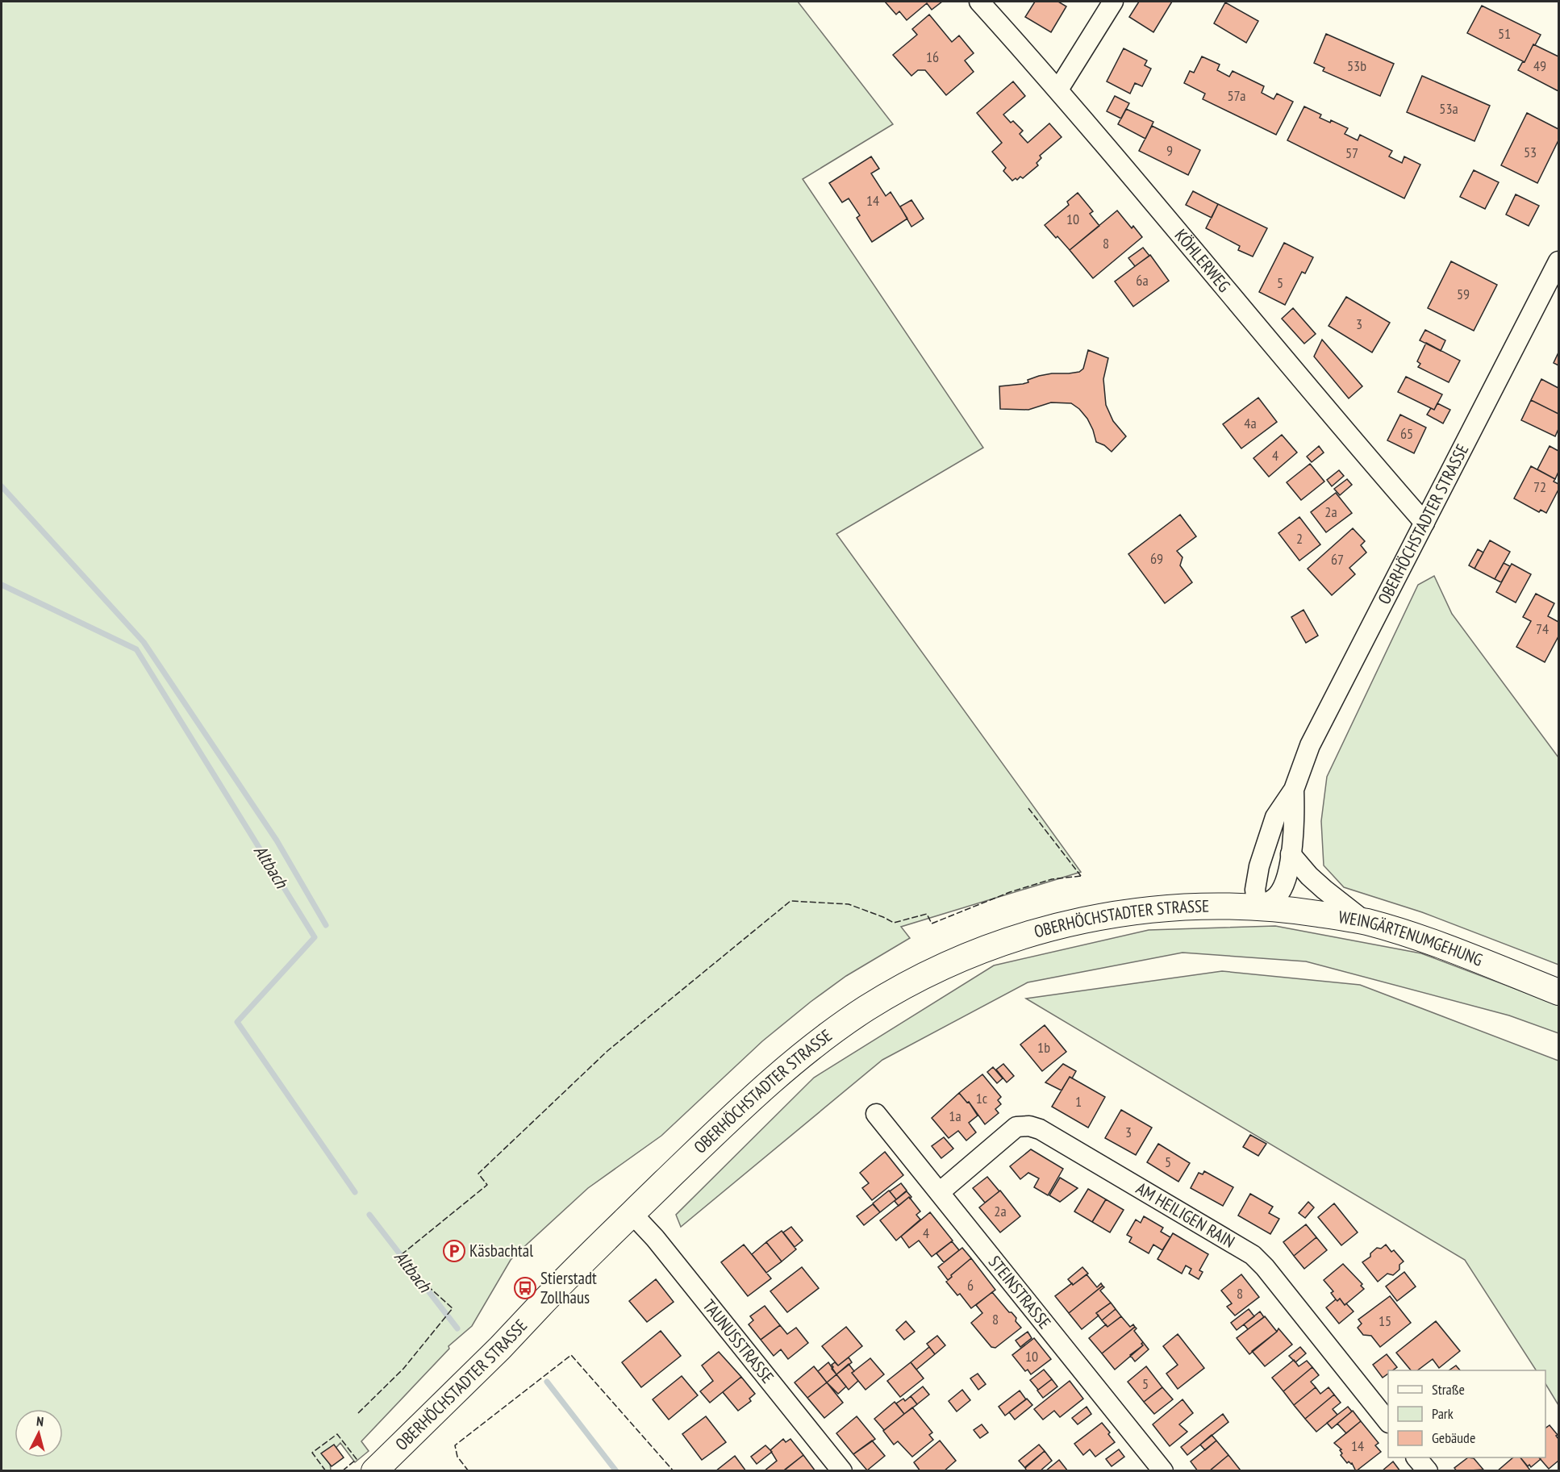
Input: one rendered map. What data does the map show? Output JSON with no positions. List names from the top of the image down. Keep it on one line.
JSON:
{"streets":{"main road":["OBERHÖCHSTADTER STRASSE","WEINGÄRTENUMGEHUNG"],"street":["KÖHLERWEG","AM HEILIGEN RAIN","STEINSTRASSE","TAUNUSSTRASSE"]},"crossings":[["KÖHLERWEG","OBERHÖCHSTADTER STRASSE"],["OBERHÖCHSTADTER STRASSE","WEINGÄRTENUMGEHUNG"],["OBERHÖCHSTADTER STRASSE","TAUNUSSTRASSE"],["AM HEILIGEN RAIN","STEINSTRASSE"]],"water":["Altbach"],"places":{"parking":["Käsbachtal"],"bus stop":["Stierstadt Zollhaus"]},"house_numbers":["51","16","53b","49","57a","53a","9","53","57","14","10","8","6a","5","59","3","4a","65","4","72","2a","2","69","67","74","1b","1c","1","1a","3","5","2a","4","6","8","8","15","10","5","14"],"legend":["Straße","Park","Gebäude"],"north":"top"}
